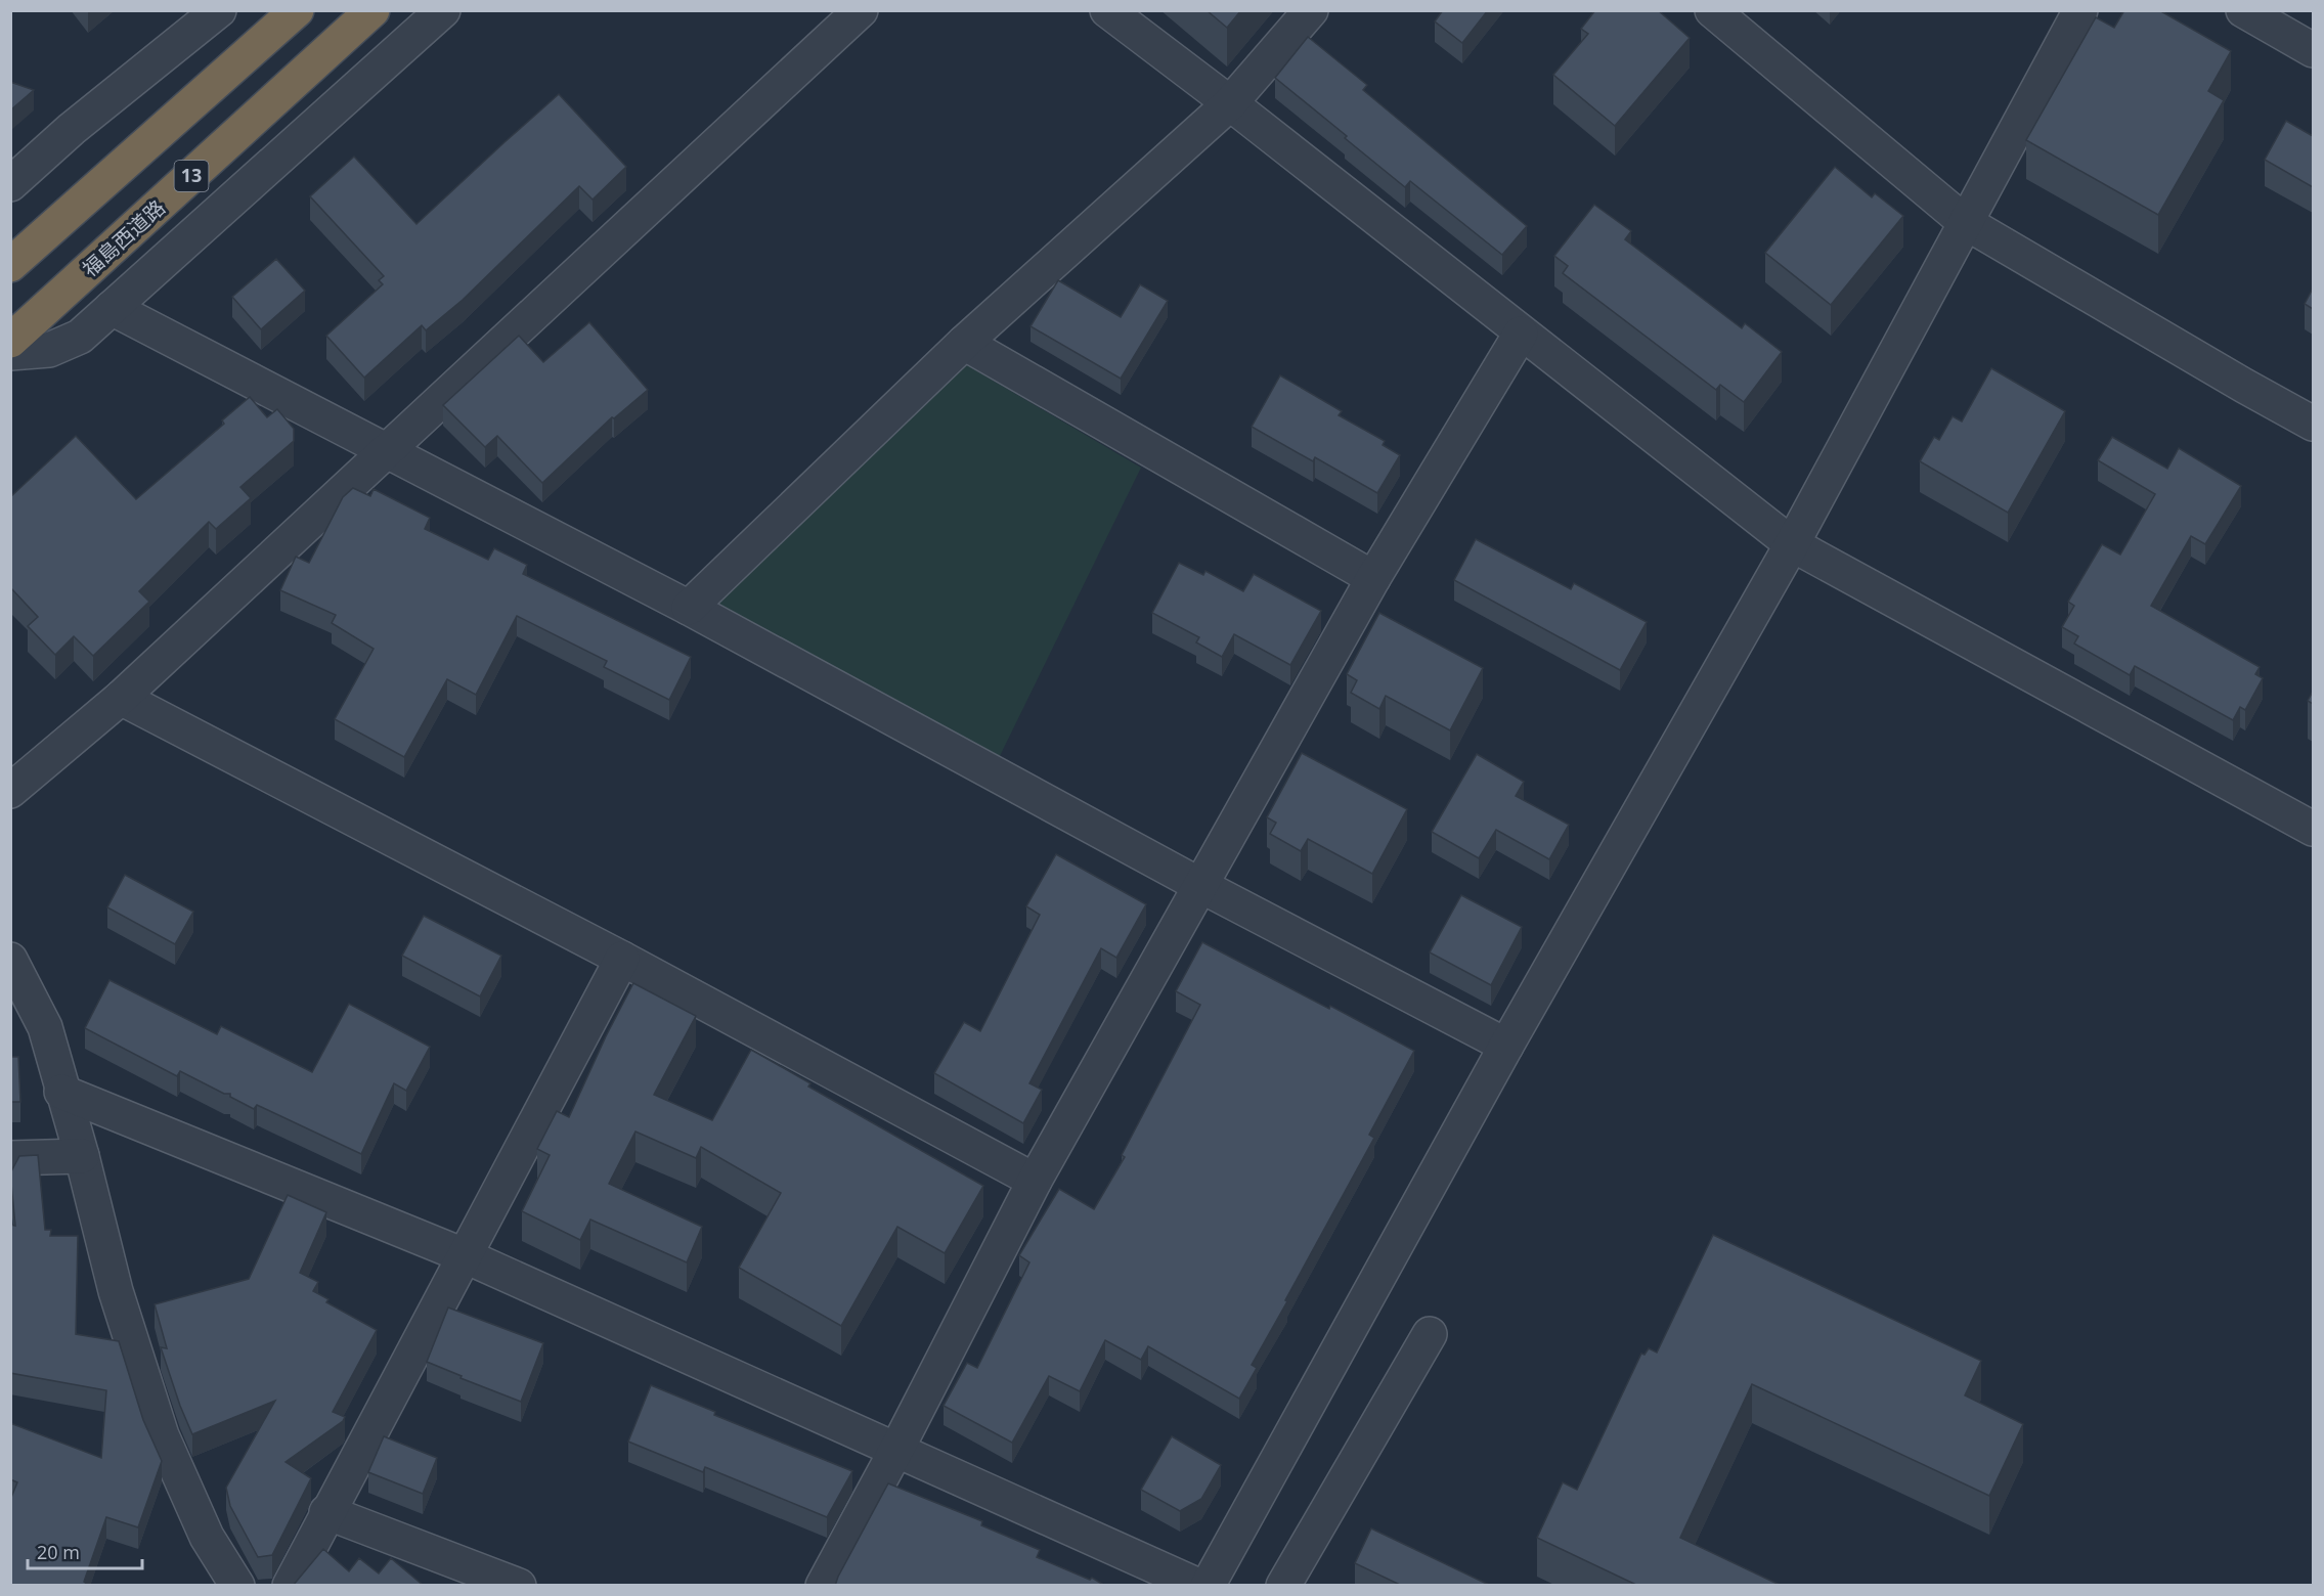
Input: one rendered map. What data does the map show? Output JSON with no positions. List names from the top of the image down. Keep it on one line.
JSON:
{"streets":{"highway":["13","福島西道路"]},"scale_bar":"20 m"}
